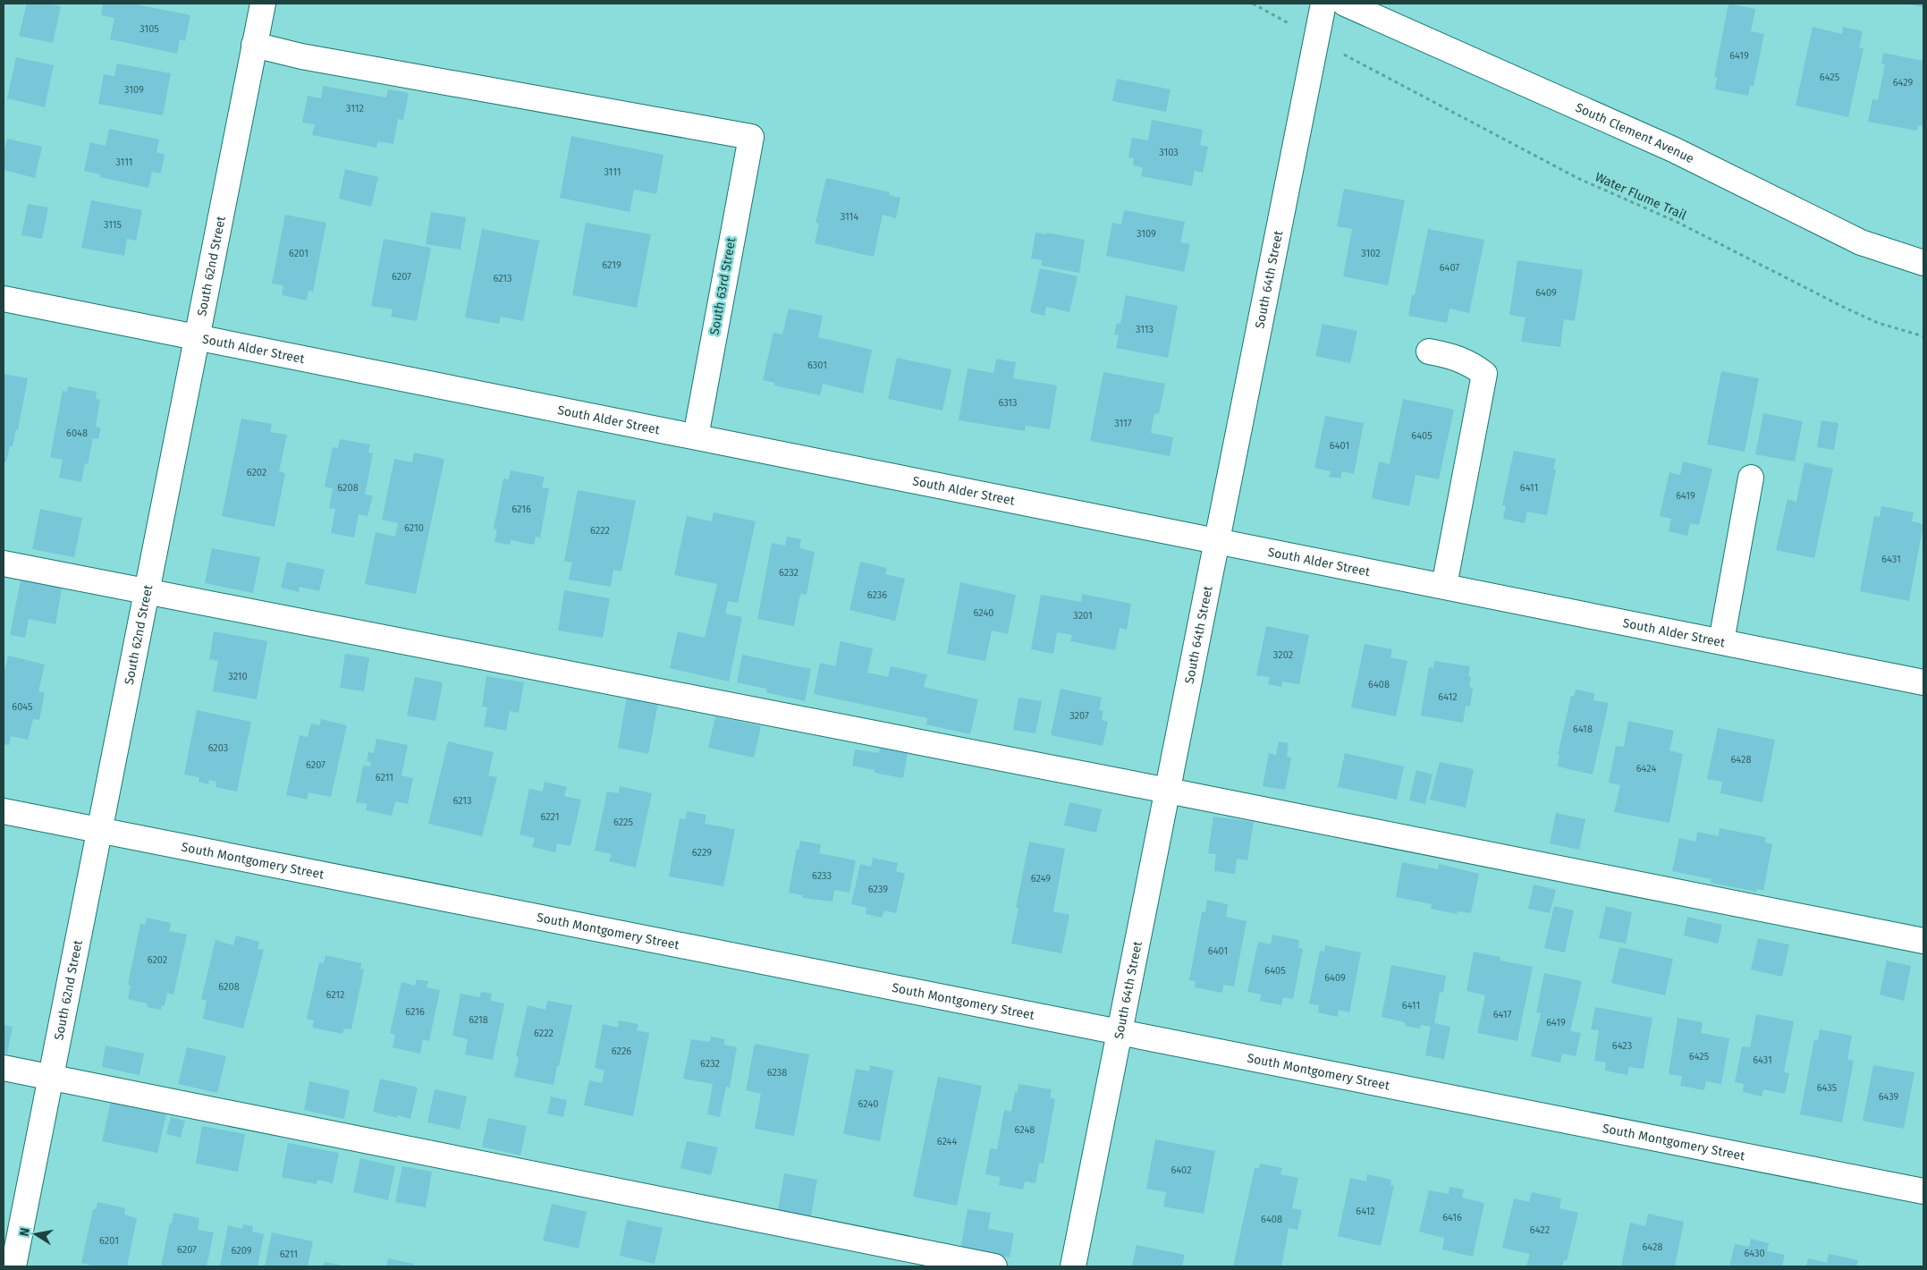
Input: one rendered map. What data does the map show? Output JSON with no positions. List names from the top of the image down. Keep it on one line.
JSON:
{"streets":{"street":["South Clement Avenue","South 62nd Street","South 64th Street","South 63rd Street","South Alder Street","South Montgomery Street"],"path":["Water Flume Trail"]},"crossings":[["South 62nd Street","South 63rd Street"],["South 62nd Street","South Alder Street"],["South 62nd Street","South Montgomery Street"],["South 64th Street","South Alder Street"],["South 64th Street","South Montgomery Street"],["South 63rd Street","South Alder Street"]],"house_numbers":["3105","6419","6425","6429","3109","3112","3103","3111","3111","3114","3115","3109","6201","3102","6219","6407","6207","6213","6409","3113","6301","6313","3117","6048","6405","6401","6202","6208","6411","6419","6216","6210","6222","6431","6232","6236","6240","3201","3202","3210","6408","6412","6045","3207","6418","6203","6428","6207","6424","6211","6213","6221","6225","6229","6233","6249","6239","6401","6202","6405","6409","6208","6212","6411","6216","6417","6218","6419","6222","6423","6226","6425","6431","6232","6238","6435","6439","6240","6248","6244","6402","6412","6416","6408","6422","6201","6428","6207","6209","6430","6211"],"north":"left"}
